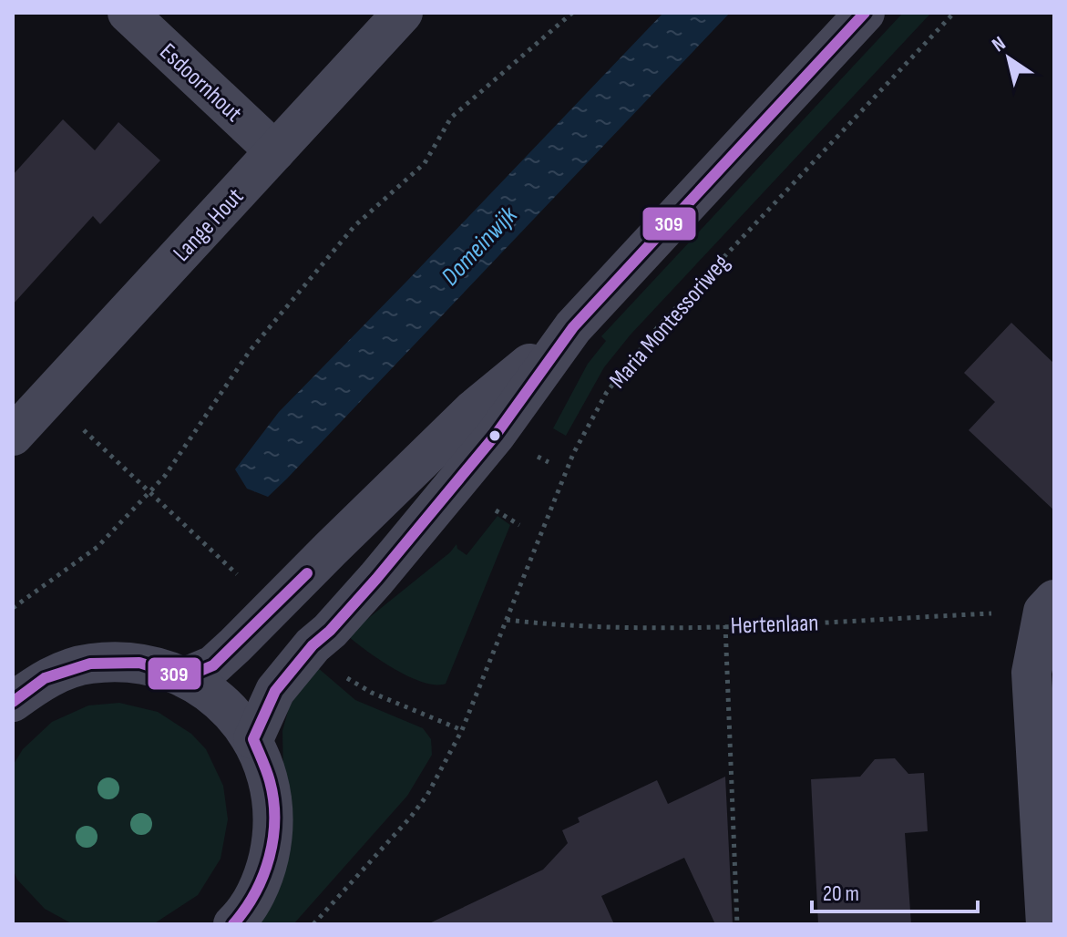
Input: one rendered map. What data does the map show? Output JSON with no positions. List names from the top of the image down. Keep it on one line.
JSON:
{"streets":{"street":["Esdoornhout","Lange Hout"],"path":["Maria Montessoriweg","Hertenlaan"]},"crossings":[["Esdoornhout","Lange Hout"],["Maria Montessoriweg","Hertenlaan"]],"water":["Domeinwijk"],"lines":["transit line 309"],"scale_bar":"20 m","north":"top left"}
